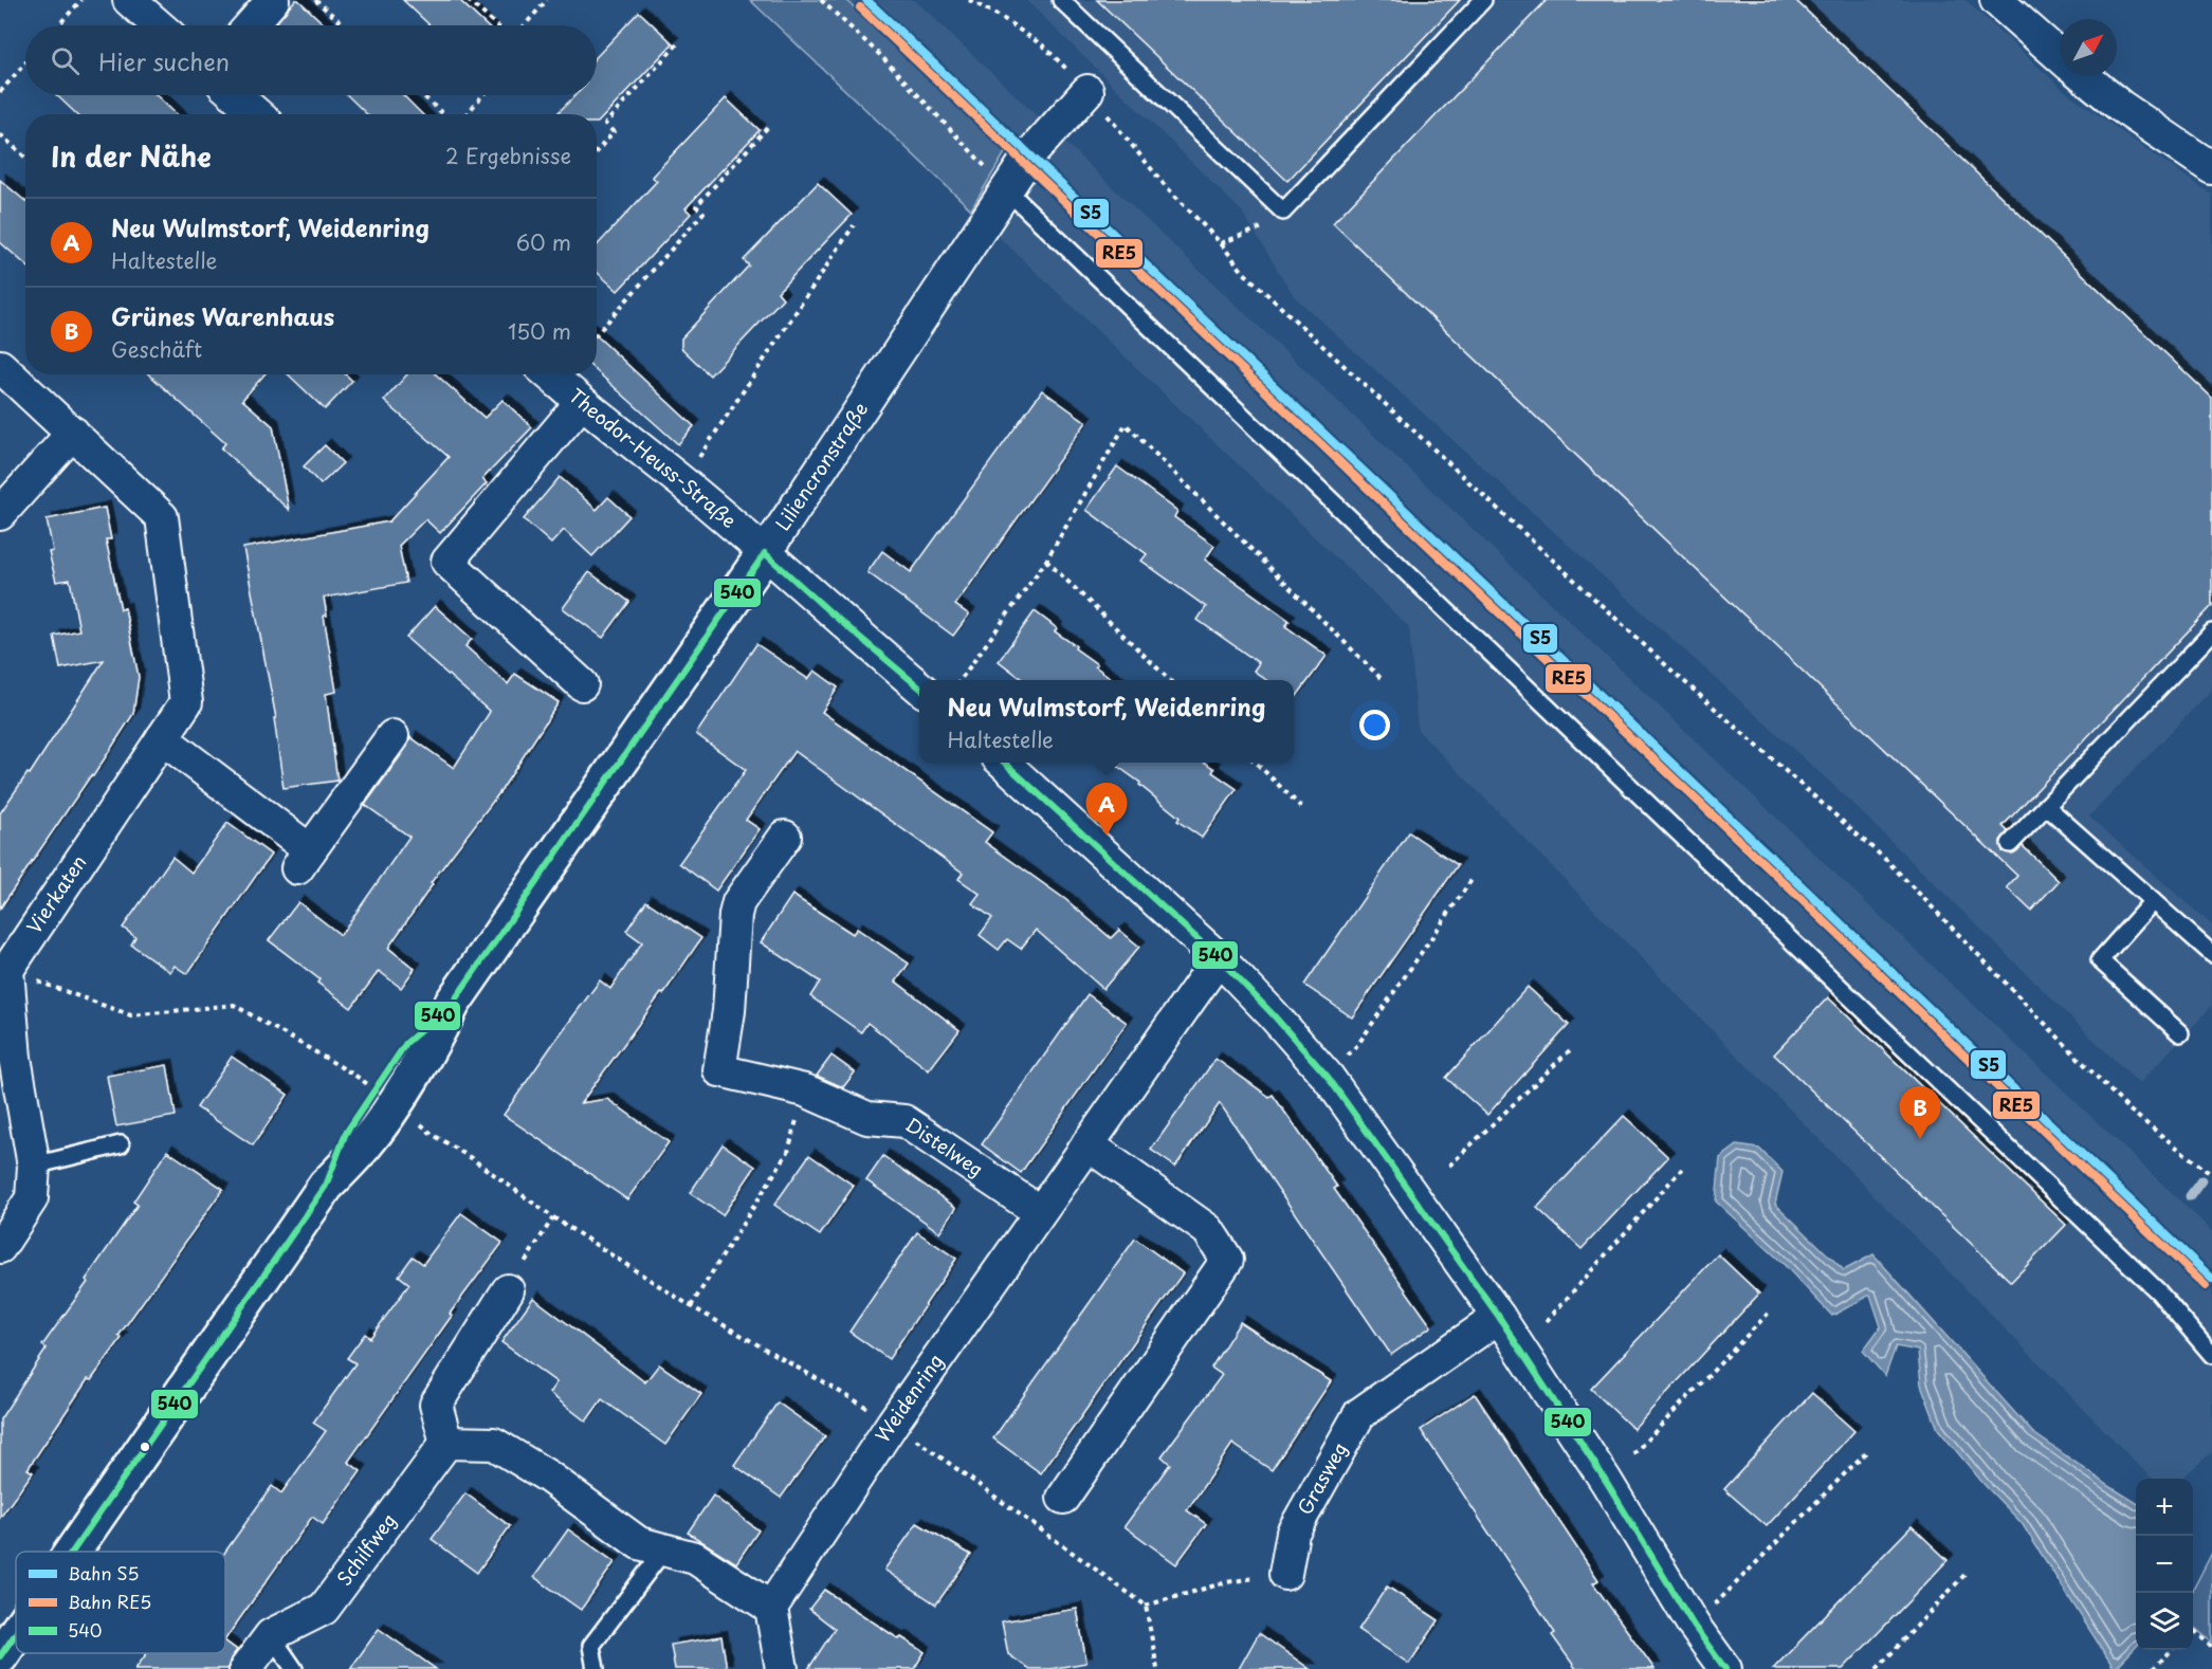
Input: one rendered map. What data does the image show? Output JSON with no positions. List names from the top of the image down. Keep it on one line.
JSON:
{"streets":{"street":["Theodor-Heuss-Straße","Liliencronstraße","Vierkaten","Distelweg","Weidenring","Grasweg","Schilfweg"]},"crossings":[["Theodor-Heuss-Straße","Liliencronstraße"],["Distelweg","Weidenring"]],"lines":["rail line S5","rail line RE5","transit line 540"],"legend":["Bahn S5","Bahn RE5","540"],"north":"top right","page":{"search":"Hier suchen","heading":["In der Nähe","2 Ergebnisse"],"list":[{"mark":"A","name":"Neu Wulmstorf, Weidenring","note":"Haltestelle","value":"60 m"},{"mark":"B","name":"Grünes Warenhaus","note":"Geschäft","value":"150 m"}],"popup":["Neu Wulmstorf, Weidenring","Haltestelle"],"pins":["A","B"],"map_buttons":["+","−"]}}
